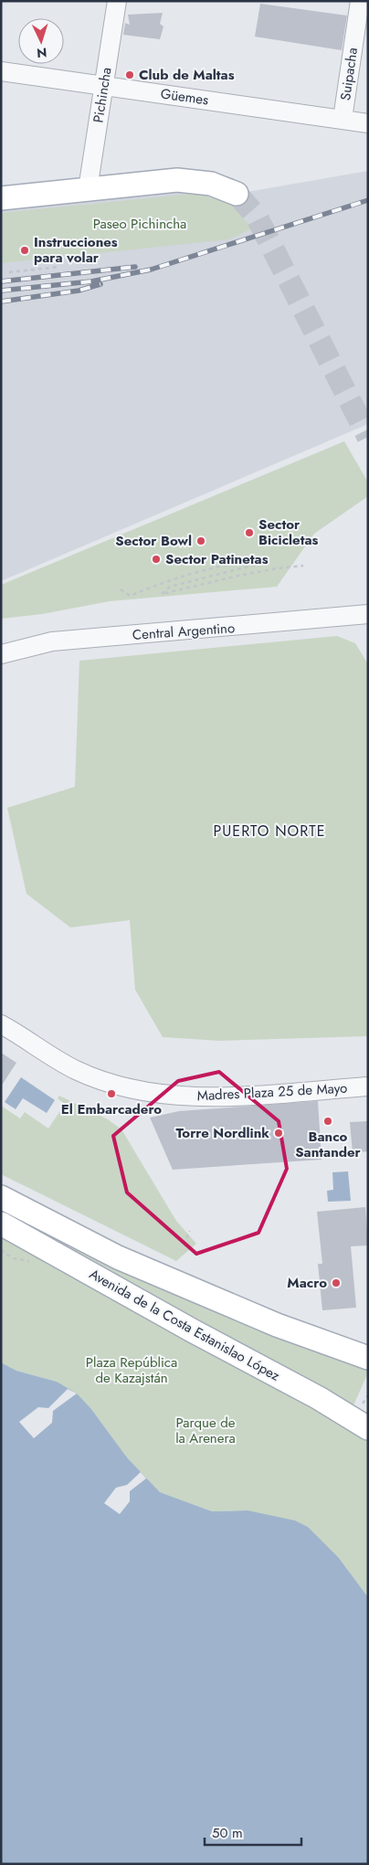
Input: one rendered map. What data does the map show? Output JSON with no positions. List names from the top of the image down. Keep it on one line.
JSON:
{"streets":{"main road":["Avenida de la Costa Estanislao López"],"street":["Suipacha","Pichincha","Güemes","Central Argentino","Madres Plaza 25 de Mayo"]},"crossings":[["Suipacha","Güemes"],["Pichincha","Güemes"]],"districts":["PUERTO NORTE"],"parks":["Paseo Pichincha","Plaza República de Kazajstán","Parque de la Arenera"],"places":["Club de Maltas","Instrucciones para volar","Sector Bicicletas","Sector Bowl","Sector Patinetas","El Embarcadero","Banco Santander","Torre Nordlink","Macro"],"scale_bar":"50 m","north":"bottom"}
